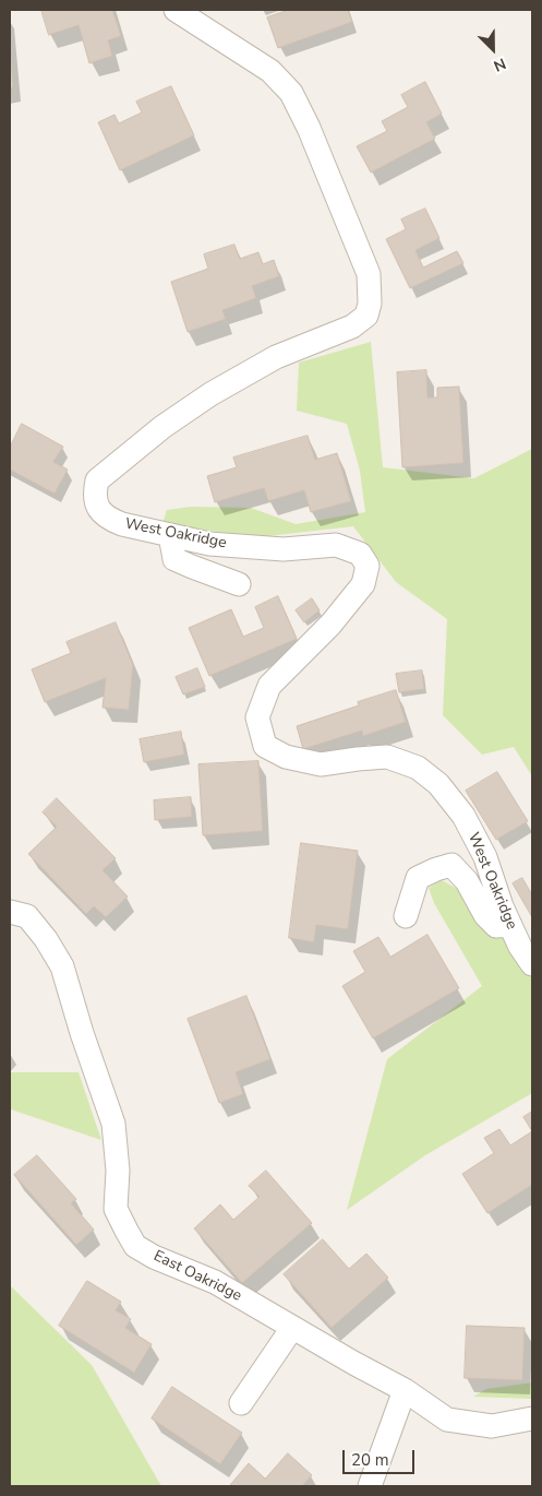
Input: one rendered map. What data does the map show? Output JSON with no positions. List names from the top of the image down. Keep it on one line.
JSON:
{"streets":{"street":["West Oakridge","East Oakridge"]},"scale_bar":"20 m","north":"bottom right"}
